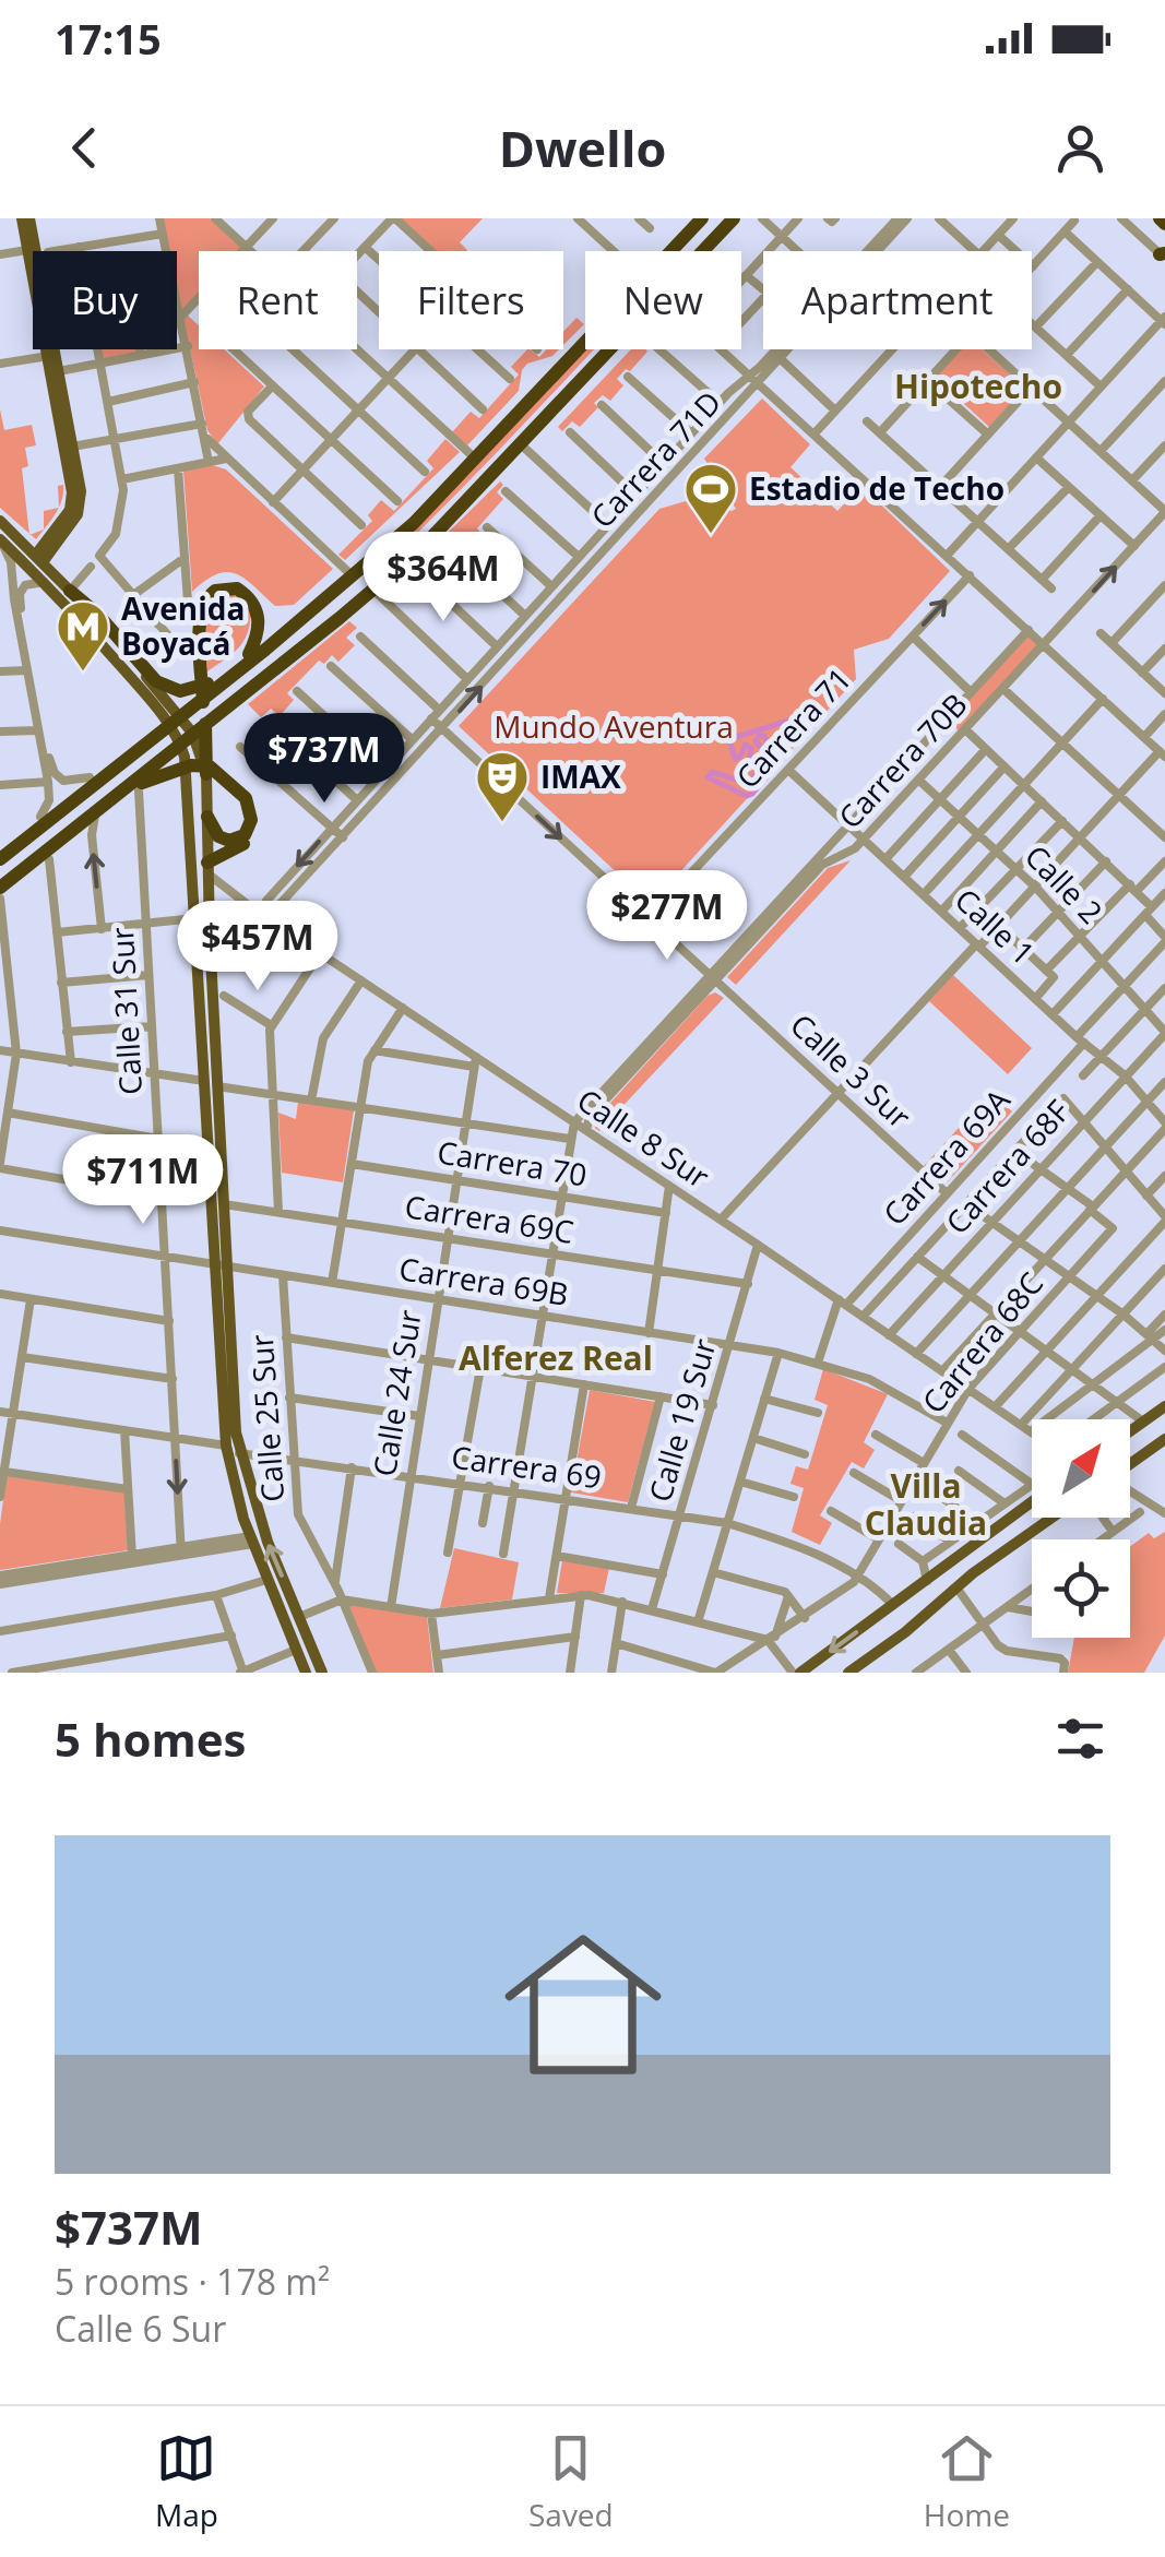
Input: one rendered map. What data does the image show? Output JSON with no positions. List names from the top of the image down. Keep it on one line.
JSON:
{"streets":{"street":["Carrera 71D","Carrera 71","Carrera 70B","Calle 2","Calle 1","Calle 31 Sur","Calle 3 Sur","Calle 8 Sur","Carrera 69A","Carrera 70","Carrera 68F","Carrera 69C","Carrera 69B","Carrera 68C","Calle 24 Sur","Calle 25 Sur","Calle 19 Sur","Carrera 69"]},"crossings":[["Carrera 71D","Calle 3 Sur"],["Carrera 71D","Calle 8 Sur"],["Carrera 71","Calle 1"],["Carrera 71","Calle 3 Sur"],["Carrera 70B","Calle 2"],["Carrera 70B","Calle 1"],["Carrera 70B","Calle 3 Sur"],["Carrera 70B","Calle 8 Sur"],["Calle 2","Carrera 69A"],["Calle 2","Carrera 68F"],["Calle 1","Carrera 69A"],["Calle 1","Carrera 68F"],["Calle 31 Sur","Carrera 69B"],["Calle 3 Sur","Carrera 69A"],["Calle 8 Sur","Carrera 69A"],["Calle 8 Sur","Carrera 68F"],["Calle 8 Sur","Carrera 68C"],["Calle 8 Sur","Calle 24 Sur"],["Calle 8 Sur","Calle 19 Sur"],["Carrera 70","Calle 24 Sur"],["Carrera 69C","Calle 24 Sur"],["Carrera 69C","Calle 19 Sur"],["Carrera 69B","Carrera 68C"],["Carrera 69B","Calle 24 Sur"],["Carrera 69B","Calle 25 Sur"],["Carrera 69B","Calle 19 Sur"],["Carrera 68C","Carrera 69"],["Calle 24 Sur","Carrera 69"],["Calle 25 Sur","Carrera 69"],["Calle 19 Sur","Carrera 69"]],"one_way":["Calle 3 Sur"],"districts":["Hipotecho","Alferez Real","Villa Claudia"],"parks":["Mundo Aventura"],"places":{"sports":["Estadio de Techo"],"metro station":["Avenida Boyacá"],"theatre":["IMAX"]},"north":"top right","page":{"status":"17:15","header":"Dwello","chip":["Buy","Rent","Filters","New","Apartment"],"price":["$364M","$737M","$277M","$457M","$711M"],"heading":"5 homes","list":[{"name":"$737M","note":"5 rooms · 178 m² · Calle 6 Sur"}],"tabs":["Map","Saved","Home"]}}
